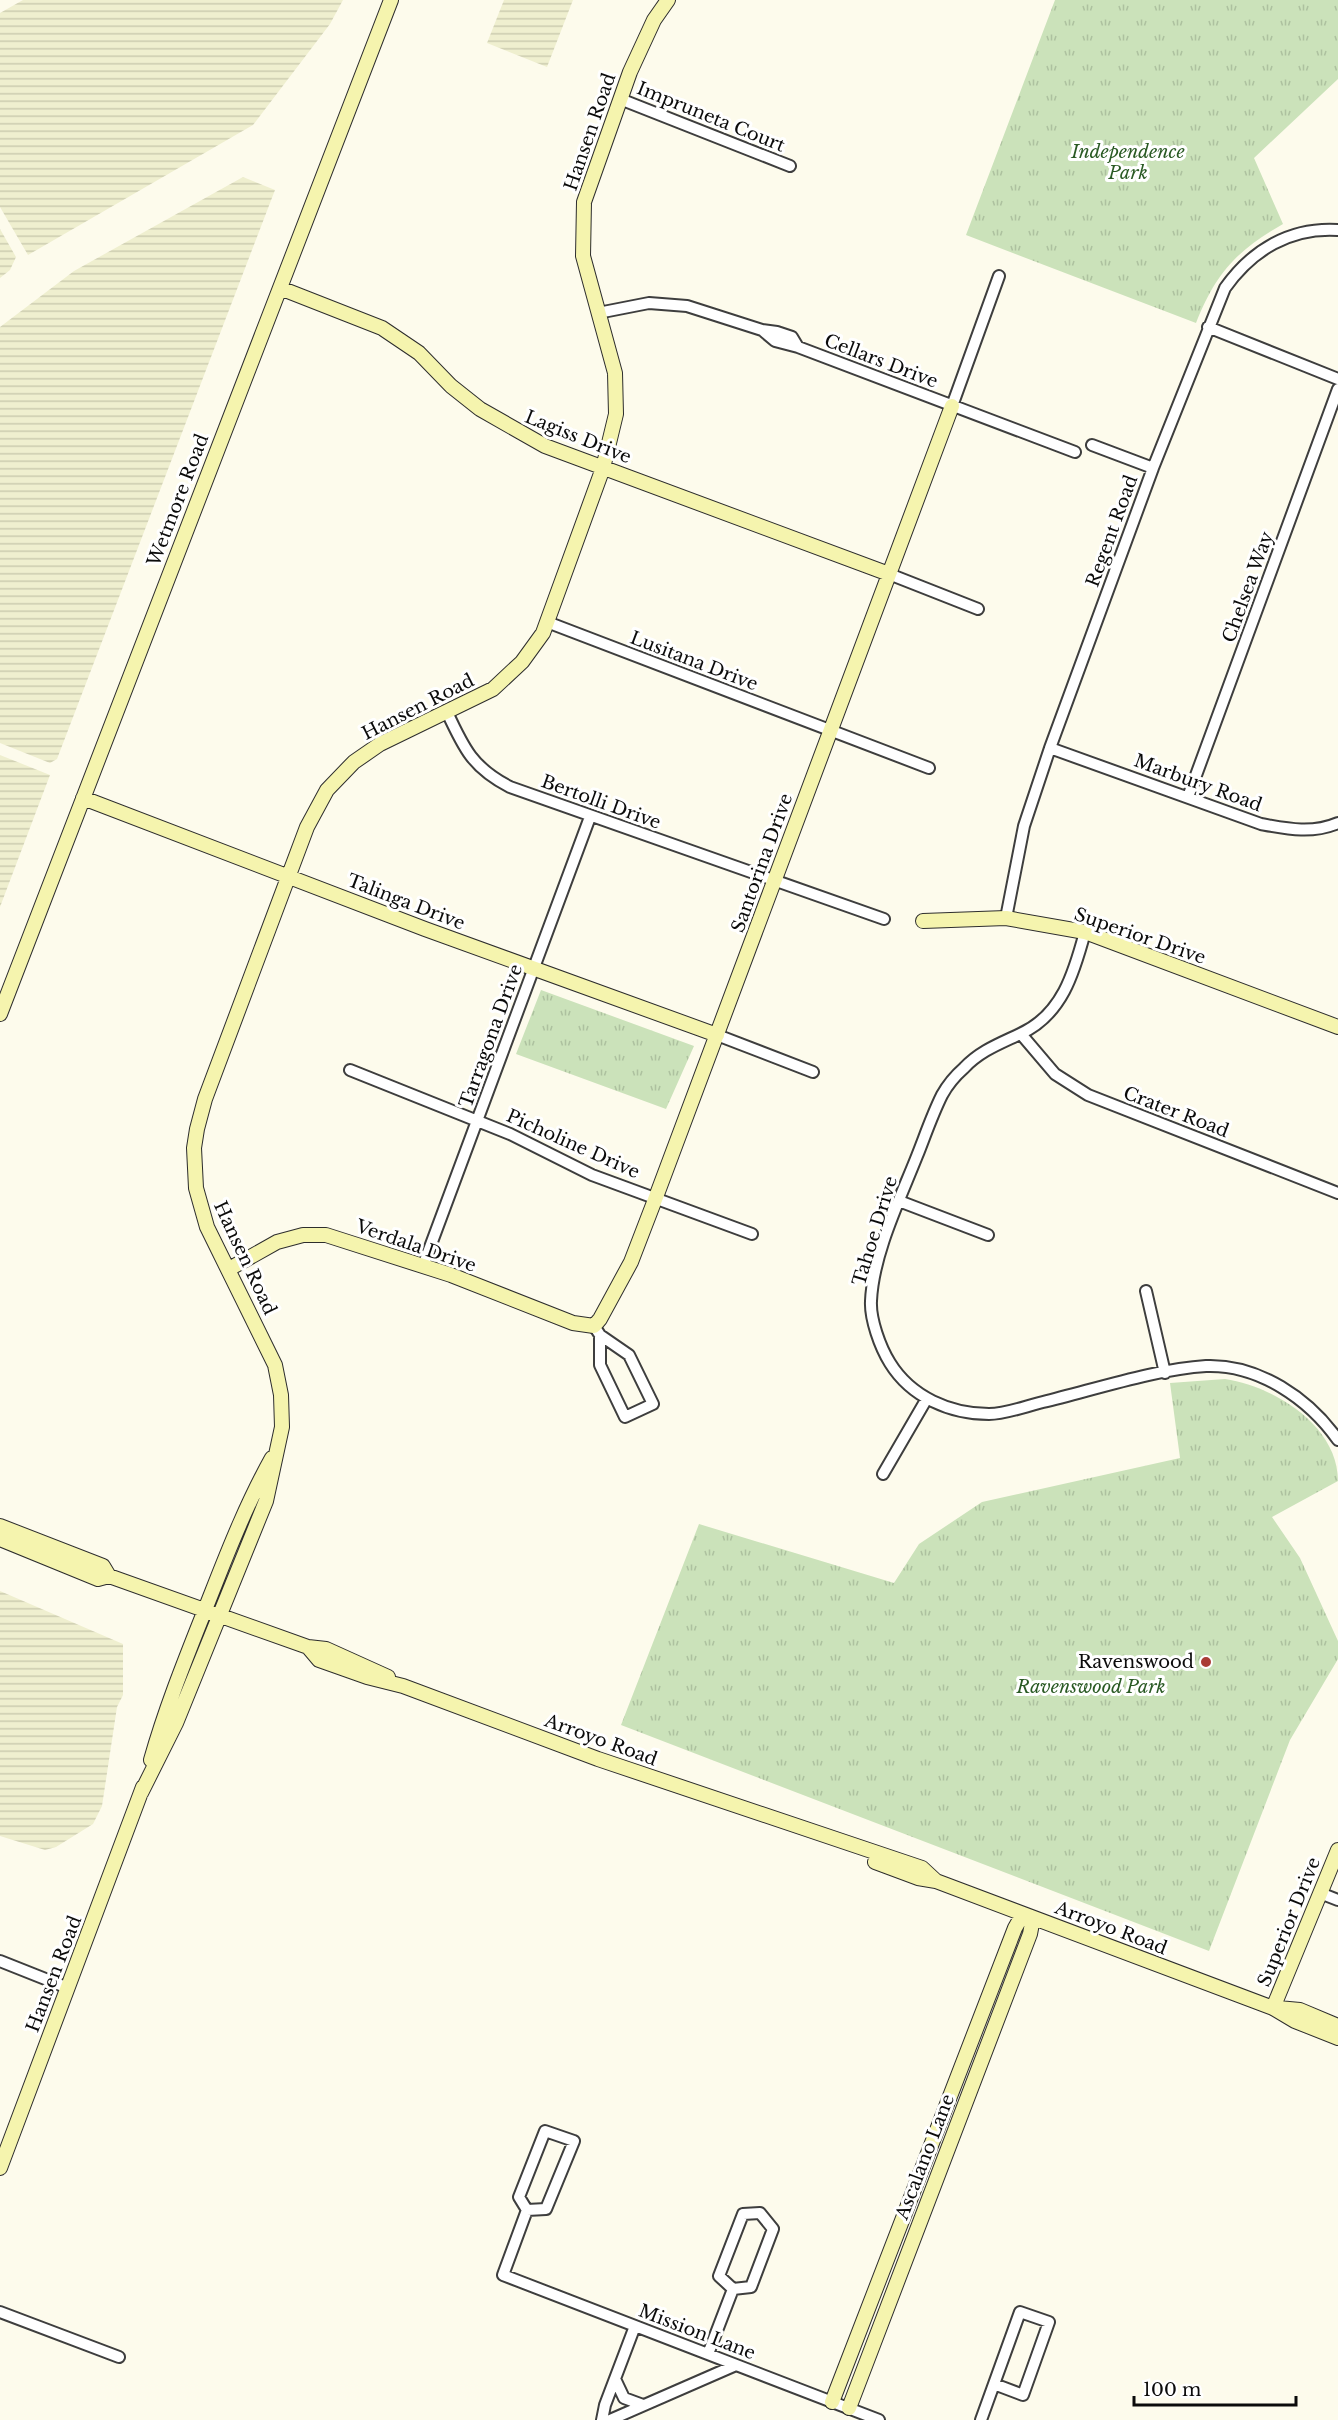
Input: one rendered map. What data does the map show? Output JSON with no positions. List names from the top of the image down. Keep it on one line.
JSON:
{"streets":{"street":["Impruneta Court","Hansen Road","Cellars Drive","Lagiss Drive","Wetmore Road","Regent Road","Chelsea Way","Lusitana Drive","Marbury Road","Bertolli Drive","Santorina Drive","Talinga Drive","Superior Drive","Tarragona Drive","Crater Road","Picholine Drive","Tahoe Drive","Verdala Drive","Arroyo Road","Ascalano Lane","Mission Lane"]},"crossings":[["Impruneta Court","Hansen Road"],["Hansen Road","Cellars Drive"],["Hansen Road","Lagiss Drive"],["Hansen Road","Lusitana Drive"],["Hansen Road","Bertolli Drive"],["Hansen Road","Talinga Drive"],["Hansen Road","Verdala Drive"],["Hansen Road","Arroyo Road"],["Cellars Drive","Santorina Drive"],["Lagiss Drive","Wetmore Road"],["Lagiss Drive","Santorina Drive"],["Wetmore Road","Talinga Drive"],["Regent Road","Marbury Road"],["Regent Road","Superior Drive"],["Chelsea Way","Marbury Road"],["Lusitana Drive","Santorina Drive"],["Bertolli Drive","Santorina Drive"],["Bertolli Drive","Tarragona Drive"],["Santorina Drive","Talinga Drive"],["Santorina Drive","Picholine Drive"],["Santorina Drive","Verdala Drive"],["Talinga Drive","Tarragona Drive"],["Superior Drive","Tahoe Drive"],["Superior Drive","Arroyo Road"],["Tarragona Drive","Picholine Drive"],["Tarragona Drive","Verdala Drive"],["Crater Road","Tahoe Drive"],["Arroyo Road","Ascalano Lane"],["Ascalano Lane","Mission Lane"]],"parks":["Independence Park","Ravenswood Park"],"places":["Ravenswood"],"scale_bar":"100 m"}
